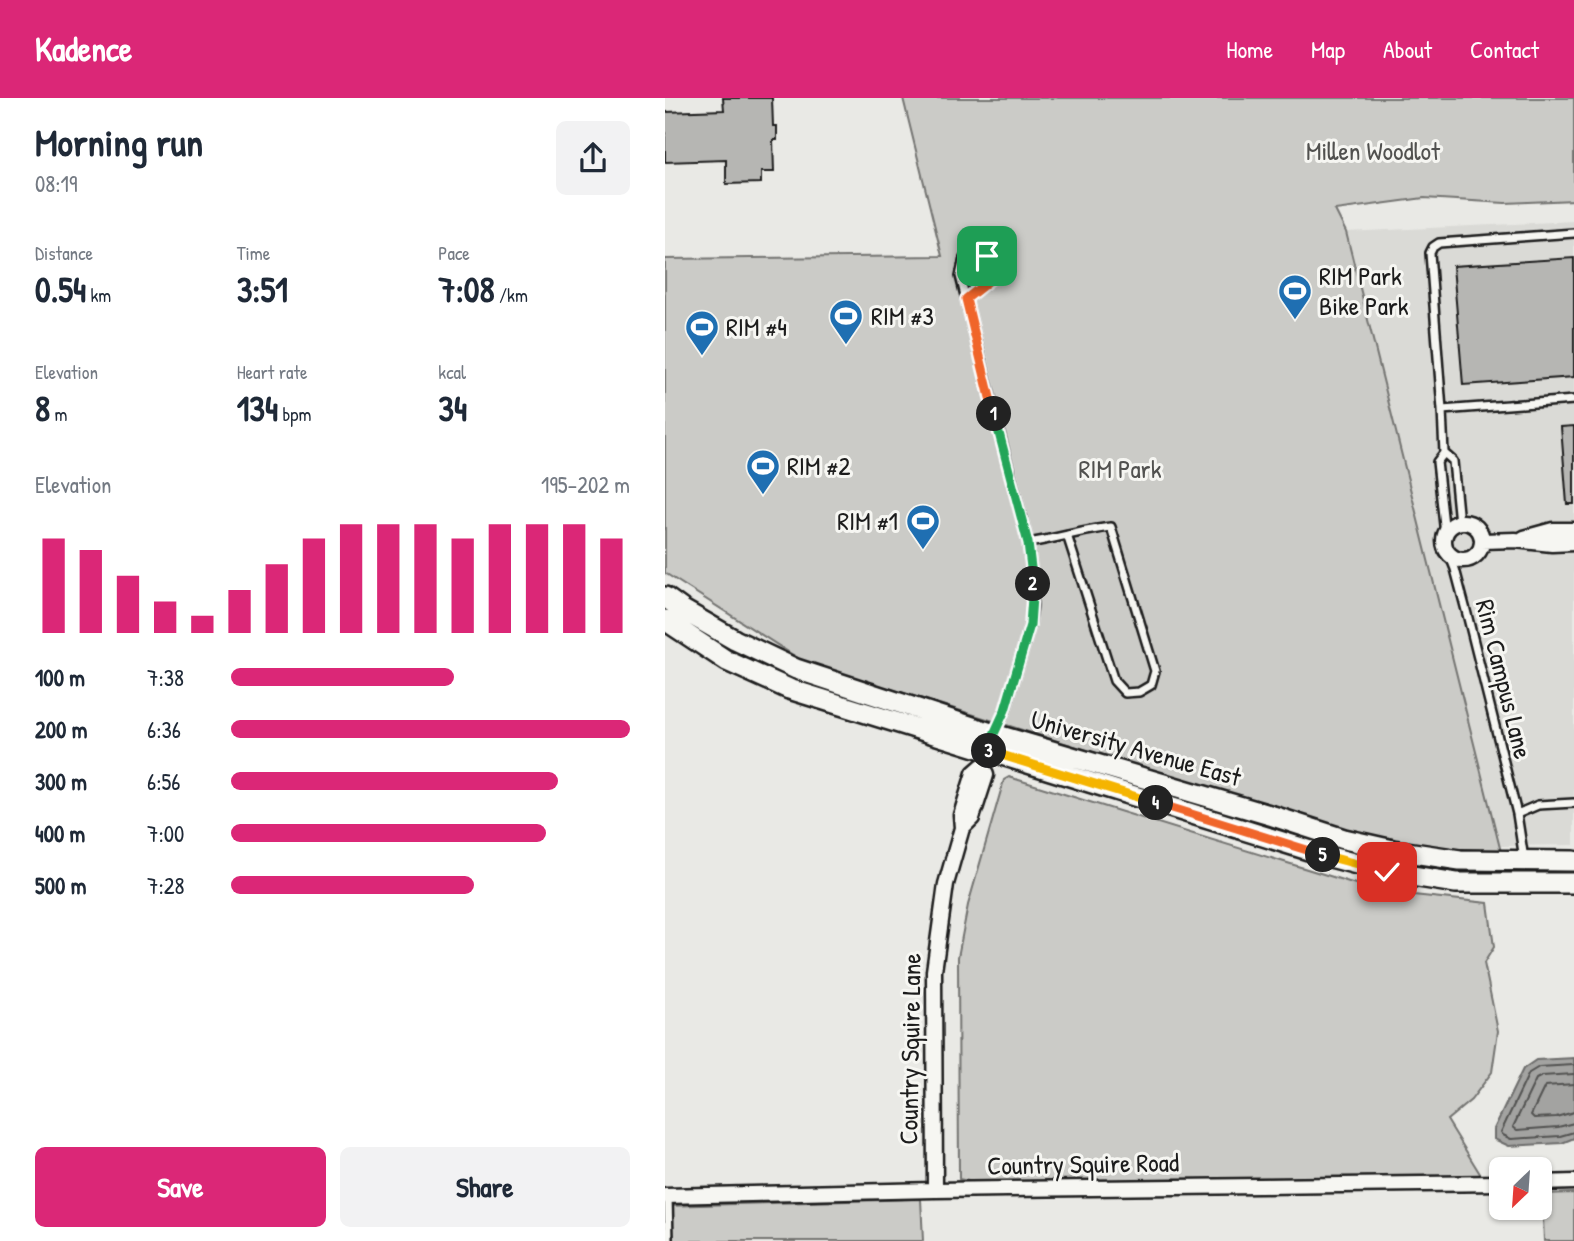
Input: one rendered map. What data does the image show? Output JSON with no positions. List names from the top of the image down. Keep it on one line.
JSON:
{"streets":{"main road":["University Avenue East"],"street":["Country Squire Lane","Country Squire Road"],"lane":["Rim Campus Lane"]},"crossings":[["Rim Campus Lane","University Avenue East"],["University Avenue East","Country Squire Lane"],["Country Squire Lane","Country Squire Road"]],"parks":["Millen Woodlot","RIM Park"],"places":{"sports":["RIM Park Bike Park","RIM #3","RIM #4","RIM #2","RIM #1"]},"north":"bottom left","page":{"header":"Kadence","nav":["Home","Map","About","Contact"],"heading":["Morning run","08:19"],"stats":[["Distance","0.54 km"],["Time","3:51"],["Pace","7:08 /km"],["Elevation","8 m"],["Heart rate","134 bpm"],["kcal","34"]],"pins":["1","2","3","4","5"],"chart":["Elevation","195–202 m"],"list":[{"name":"100 m","note":"7:38"},{"name":"200 m","note":"6:36"},{"name":"300 m","note":"6:56"},{"name":"400 m","note":"7:00"},{"name":"500 m","note":"7:28"}],"buttons":["Save","Share"]}}
